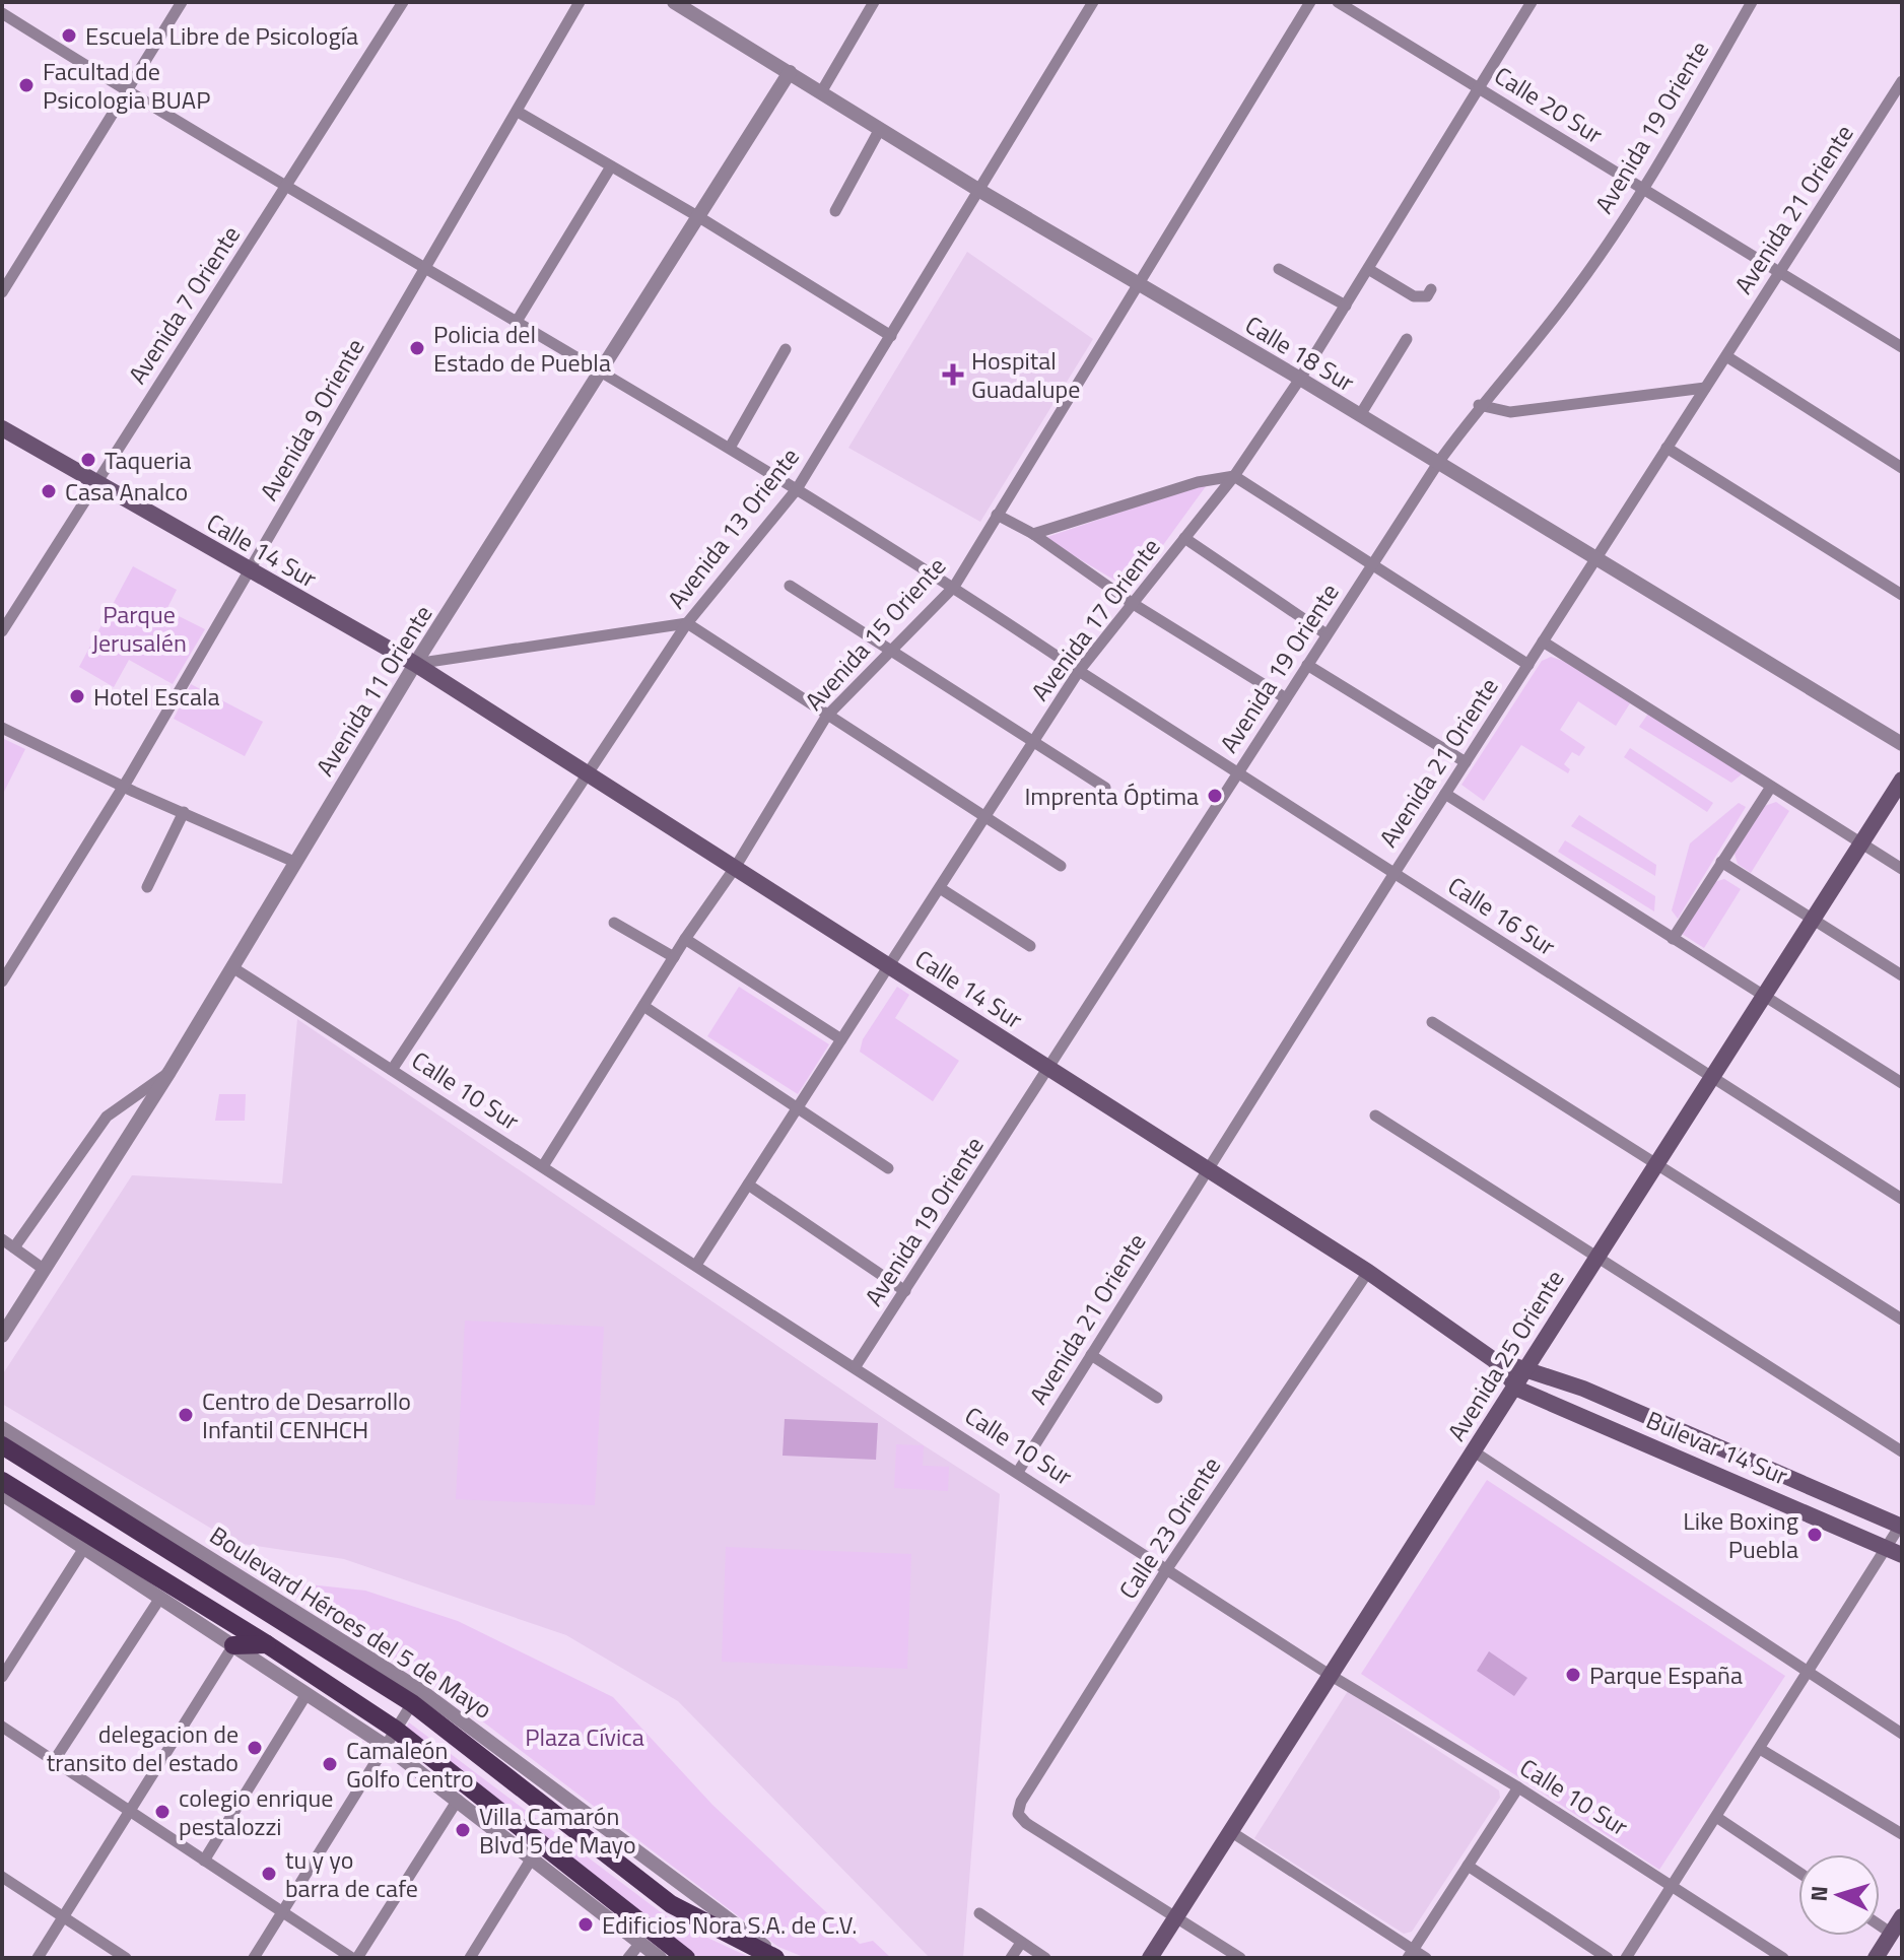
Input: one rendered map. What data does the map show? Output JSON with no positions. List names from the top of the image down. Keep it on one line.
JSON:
{"streets":{"main road":["Calle 14 Sur","Avenida 25 Oriente","Bulevar 14 Sur","Boulevard Héroes del 5 de Mayo"],"street":["Calle 20 Sur","Avenida 19 Oriente","Avenida 21 Oriente","Avenida 7 Oriente","Calle 18 Sur","Avenida 9 Oriente","Avenida 13 Oriente","Avenida 17 Oriente","Avenida 15 Oriente","Avenida 11 Oriente","Calle 16 Sur","Calle 10 Sur","Calle 23 Oriente"]},"crossings":[["Calle 20 Sur","Avenida 19 Oriente"],["Calle 20 Sur","Avenida 21 Oriente"],["Calle 20 Sur","Avenida 17 Oriente"],["Avenida 19 Oriente","Calle 18 Sur"],["Avenida 19 Oriente","Calle 14 Sur"],["Avenida 19 Oriente","Calle 16 Sur"],["Avenida 19 Oriente","Calle 10 Sur"],["Avenida 21 Oriente","Calle 18 Sur"],["Avenida 21 Oriente","Calle 14 Sur"],["Avenida 21 Oriente","Calle 16 Sur"],["Avenida 21 Oriente","Calle 10 Sur"],["Avenida 7 Oriente","Calle 14 Sur"],["Avenida 7 Oriente","Calle 16 Sur"],["Calle 18 Sur","Avenida 13 Oriente"],["Calle 18 Sur","Avenida 17 Oriente"],["Calle 18 Sur","Avenida 15 Oriente"],["Calle 18 Sur","Avenida 11 Oriente"],["Avenida 9 Oriente","Calle 14 Sur"],["Avenida 9 Oriente","Calle 16 Sur"],["Avenida 13 Oriente","Calle 14 Sur"],["Avenida 13 Oriente","Calle 16 Sur"],["Avenida 13 Oriente","Calle 10 Sur"],["Calle 14 Sur","Avenida 17 Oriente"],["Calle 14 Sur","Avenida 15 Oriente"],["Calle 14 Sur","Avenida 11 Oriente"],["Calle 14 Sur","Avenida 25 Oriente"],["Calle 14 Sur","Bulevar 14 Sur"],["Calle 14 Sur","Calle 23 Oriente"],["Avenida 17 Oriente","Calle 16 Sur"],["Avenida 17 Oriente","Calle 10 Sur"],["Avenida 15 Oriente","Calle 16 Sur"],["Avenida 15 Oriente","Calle 10 Sur"],["Avenida 11 Oriente","Calle 16 Sur"],["Avenida 11 Oriente","Calle 10 Sur"],["Calle 16 Sur","Avenida 25 Oriente"],["Calle 10 Sur","Avenida 25 Oriente"],["Calle 10 Sur","Calle 23 Oriente"],["Avenida 25 Oriente","Bulevar 14 Sur"],["Avenida 25 Oriente","Calle 23 Oriente"]],"parks":["Parque Jerusalén","Plaza Cívica"],"places":{"other":["Escuela Libre de Psicología","Facultad de Psicologia BUAP","Policia del Estado de Puebla","Taqueria","Casa Analco","Hotel Escala","Imprenta Óptima","Centro de Desarrollo Infantil CENHCH","Like Boxing Puebla","Parque España","delegacion de transito del estado","Camaleón Golfo Centro","colegio enrique pestalozzi","Villa Camarón Blvd 5 de Mayo","tu y yo barra de cafe","Edificios Nora S.A. de C.V."],"health":["Hospital Guadalupe"]},"north":"left"}
